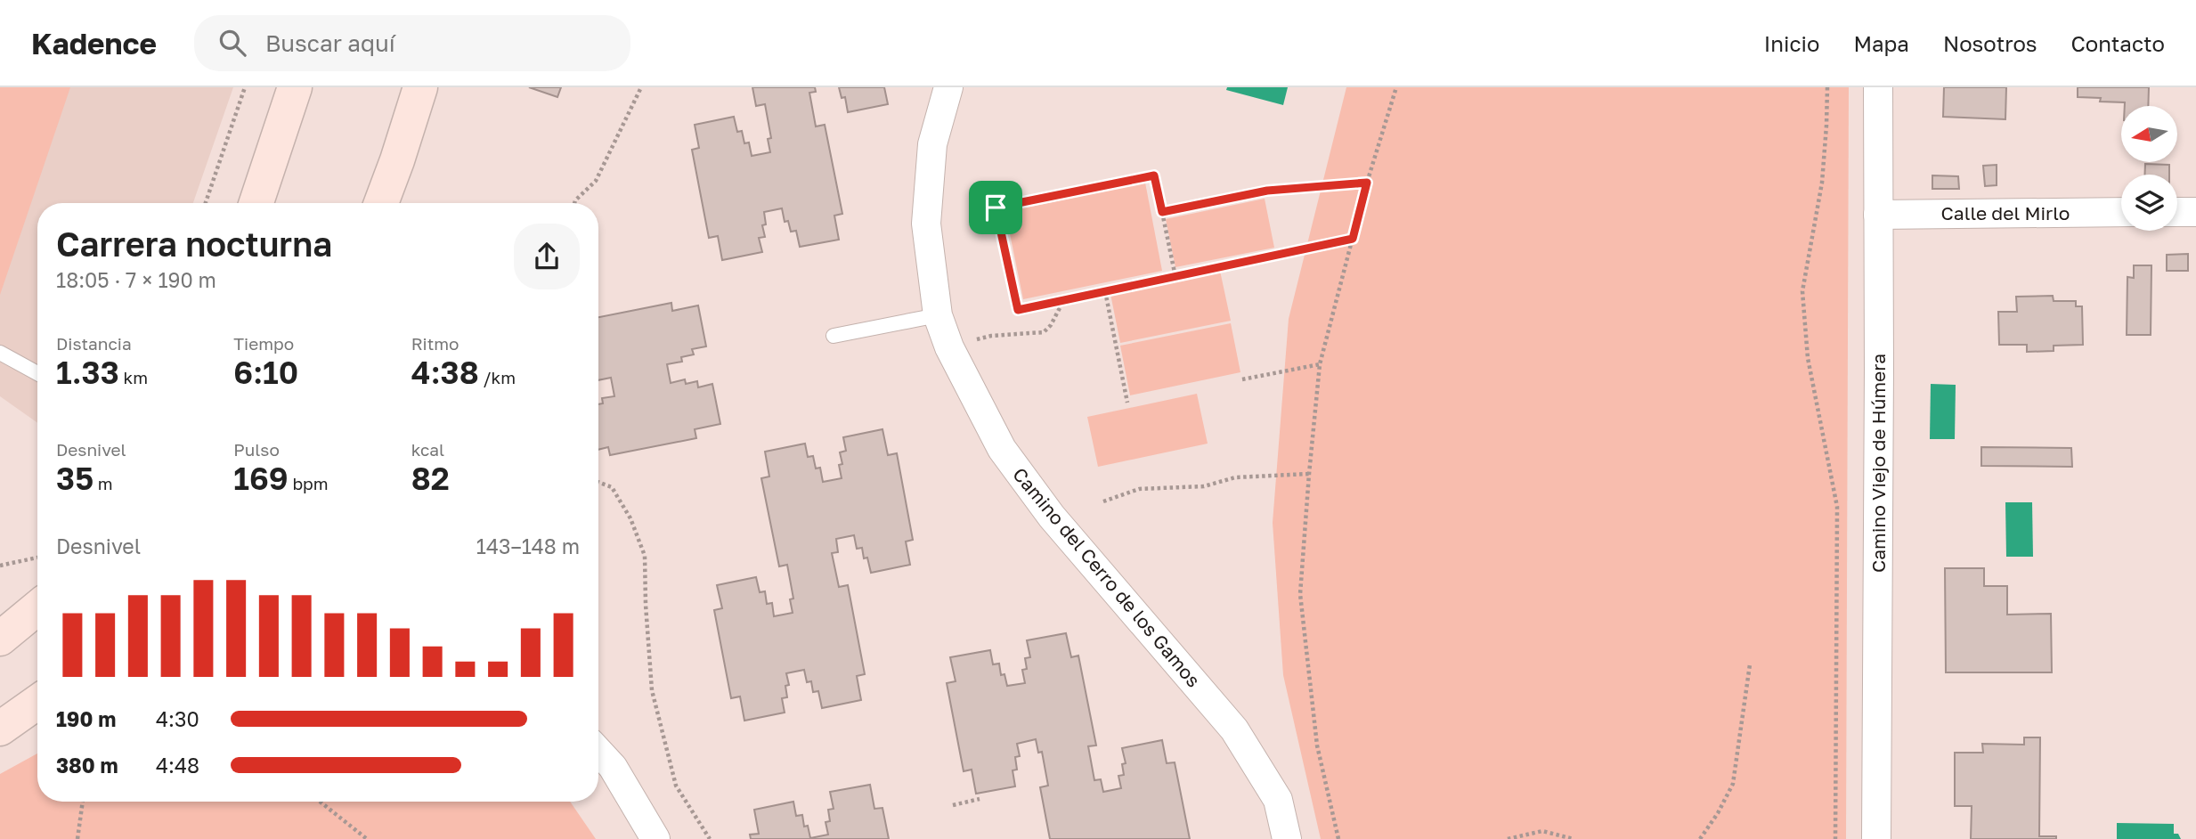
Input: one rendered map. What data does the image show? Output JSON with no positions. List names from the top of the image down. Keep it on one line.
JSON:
{"streets":{"street":["Calle del Mirlo","Camino Viejo de Húmera","Camino del Cerro de los Gamos"]},"crossings":[["Calle del Mirlo","Camino Viejo de Húmera"]],"north":"left","page":{"header":"Kadence","search":"Buscar aquí","nav":["Inicio","Mapa","Nosotros","Contacto"],"heading":["Carrera nocturna","18:05 · 7 × 190 m"],"stats":[["Distancia","1.33 km"],["Tiempo","6:10"],["Ritmo","4:38 /km"],["Desnivel","35 m"],["Pulso","169 bpm"],["kcal","82"]],"chart":["Desnivel","143–148 m"],"list":[{"name":"190 m","note":"4:30"},{"name":"380 m","note":"4:48"}]}}
